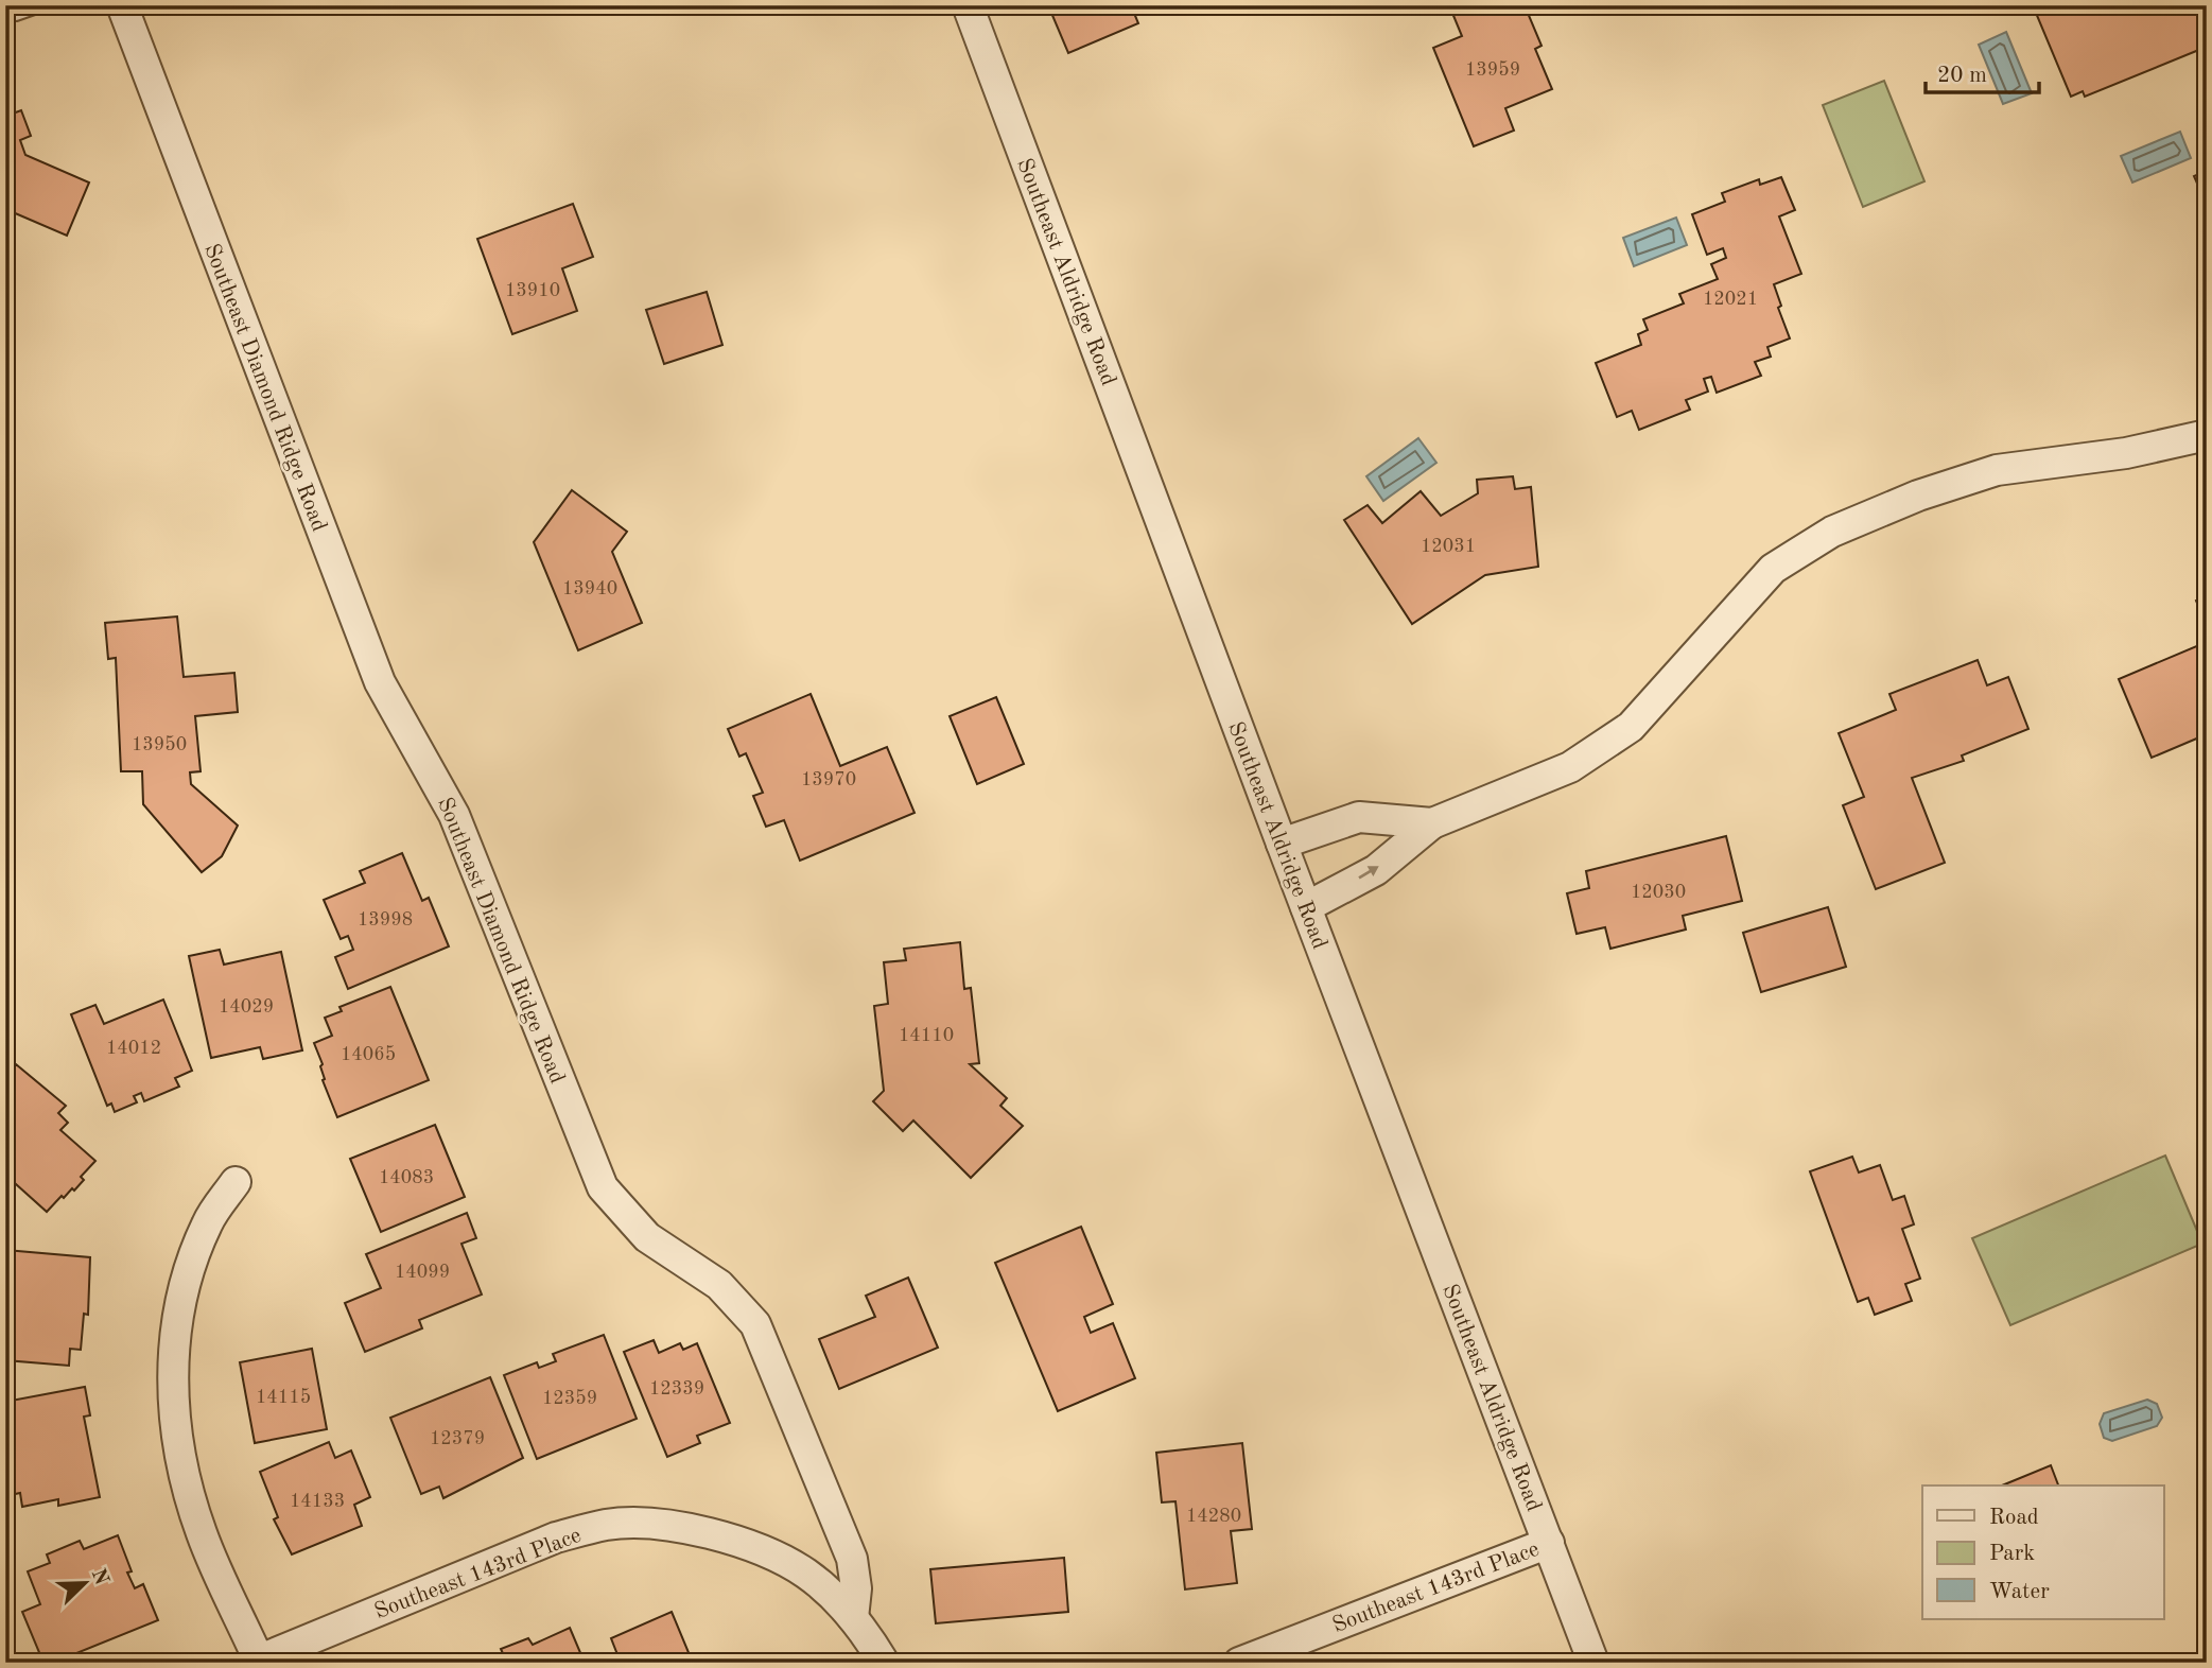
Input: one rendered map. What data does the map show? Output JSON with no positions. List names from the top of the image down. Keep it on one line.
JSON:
{"streets":{"street":["Southeast Aldridge Road","Southeast Diamond Ridge Road","Southeast 143rd Place"]},"crossings":[["Southeast Aldridge Road","Southeast 143rd Place"],["Southeast Diamond Ridge Road","Southeast 143rd Place"]],"house_numbers":["13959","13910","12021","12031","13940","13950","13970","12030","13998","14029","14110","14012","14065","14083","14099","12339","14115","12359","12379","14133","14280"],"legend":["Road","Park","Water"],"scale_bar":"20 m","north":"top right"}
